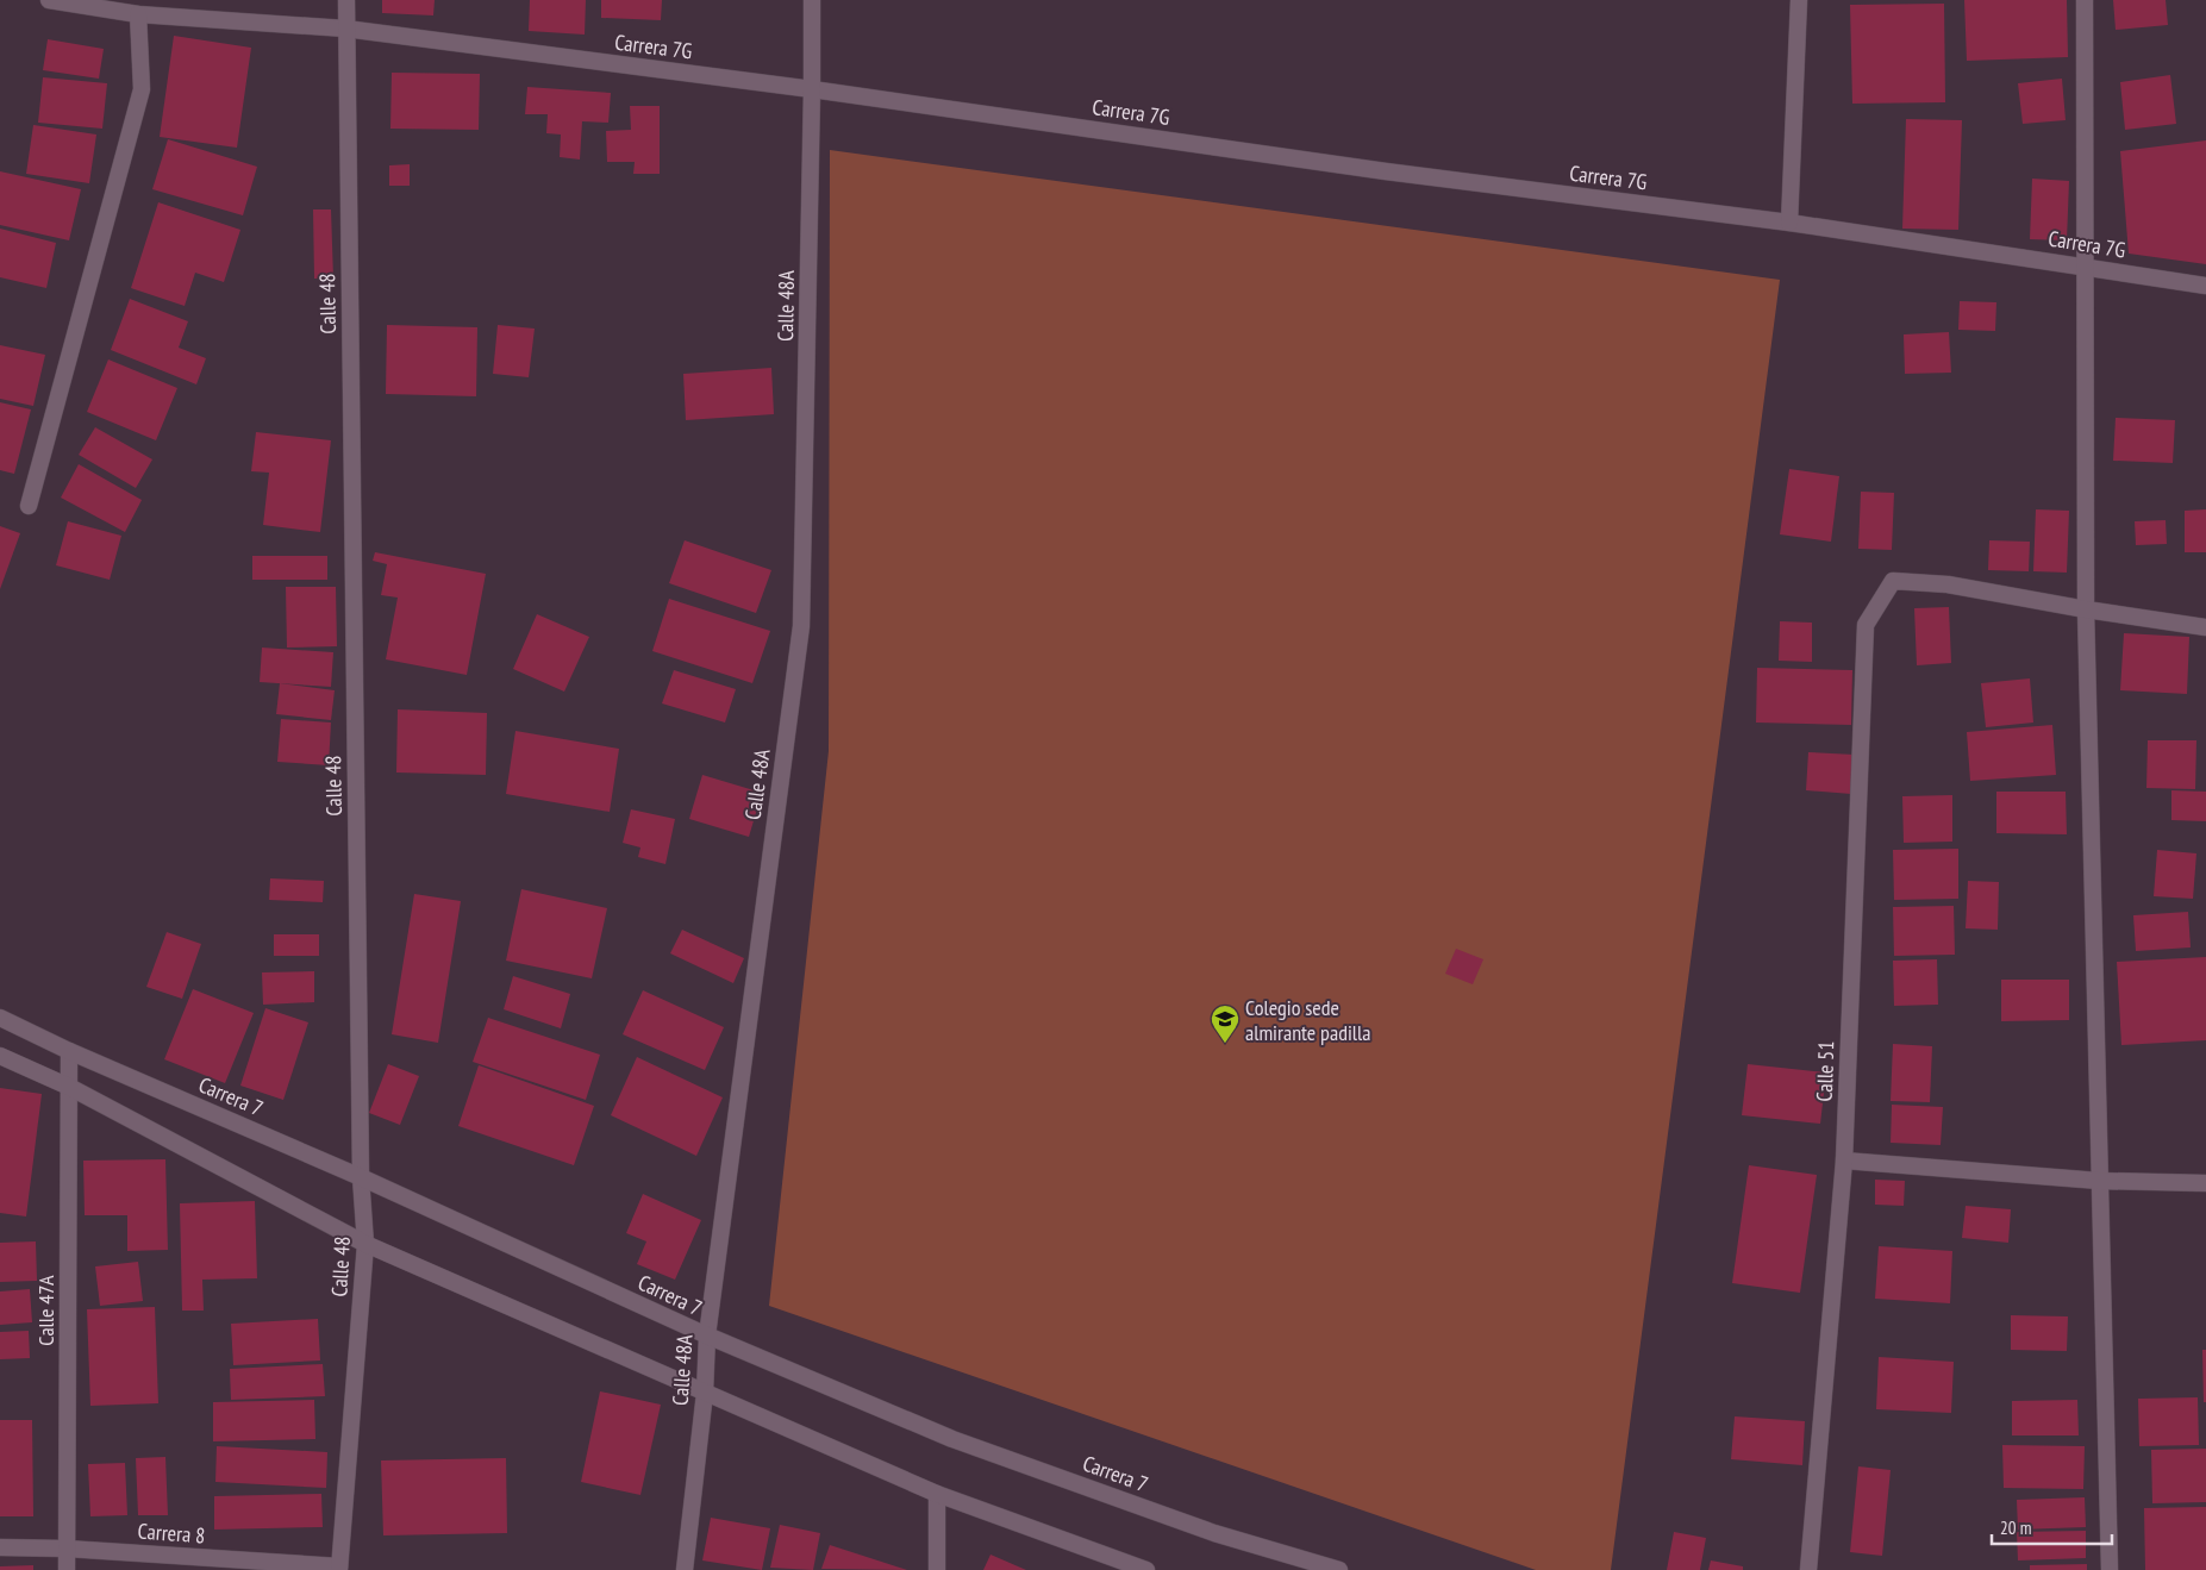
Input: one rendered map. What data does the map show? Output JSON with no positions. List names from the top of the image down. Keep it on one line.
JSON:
{"streets":{"street":["Carrera 7G","Calle 48","Calle 48A","Calle 51","Carrera 7","Calle 47A","Carrera 8"]},"crossings":[["Carrera 7G","Calle 48"],["Carrera 7G","Calle 48A"],["Calle 48","Carrera 7"],["Calle 48","Carrera 8"],["Calle 48A","Carrera 7"],["Carrera 7","Calle 47A"],["Calle 47A","Carrera 8"]],"places":{"school or university":["Colegio sede almirante padilla"]},"scale_bar":"20 m"}
